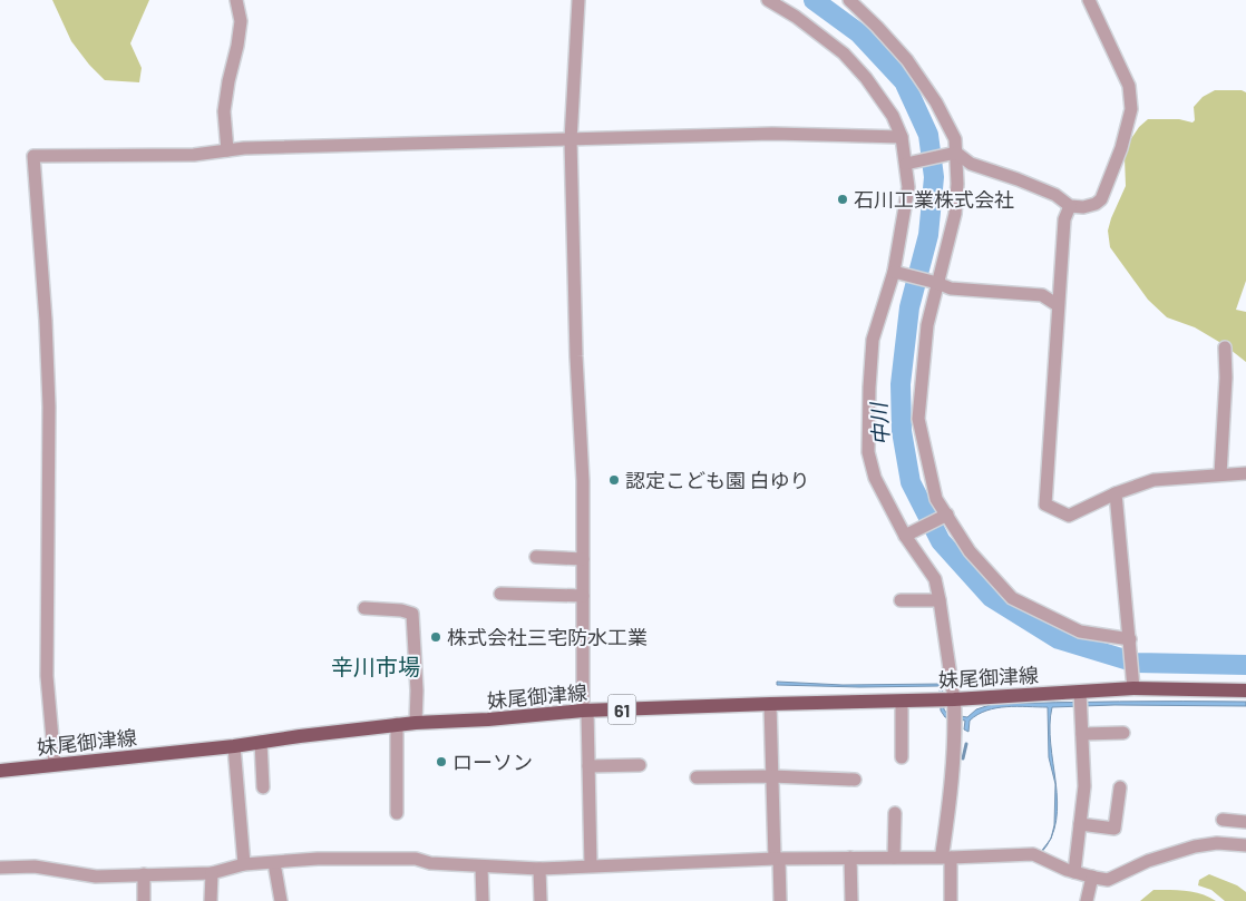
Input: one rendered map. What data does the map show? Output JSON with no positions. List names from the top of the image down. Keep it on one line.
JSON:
{"streets":{"main road":["妹尾御津線","61"]},"districts":["辛川市場"],"water":["中川"],"places":["石川工業株式会社","認定こども園 白ゆり","株式会社三宅防水工業","ローソン"]}
